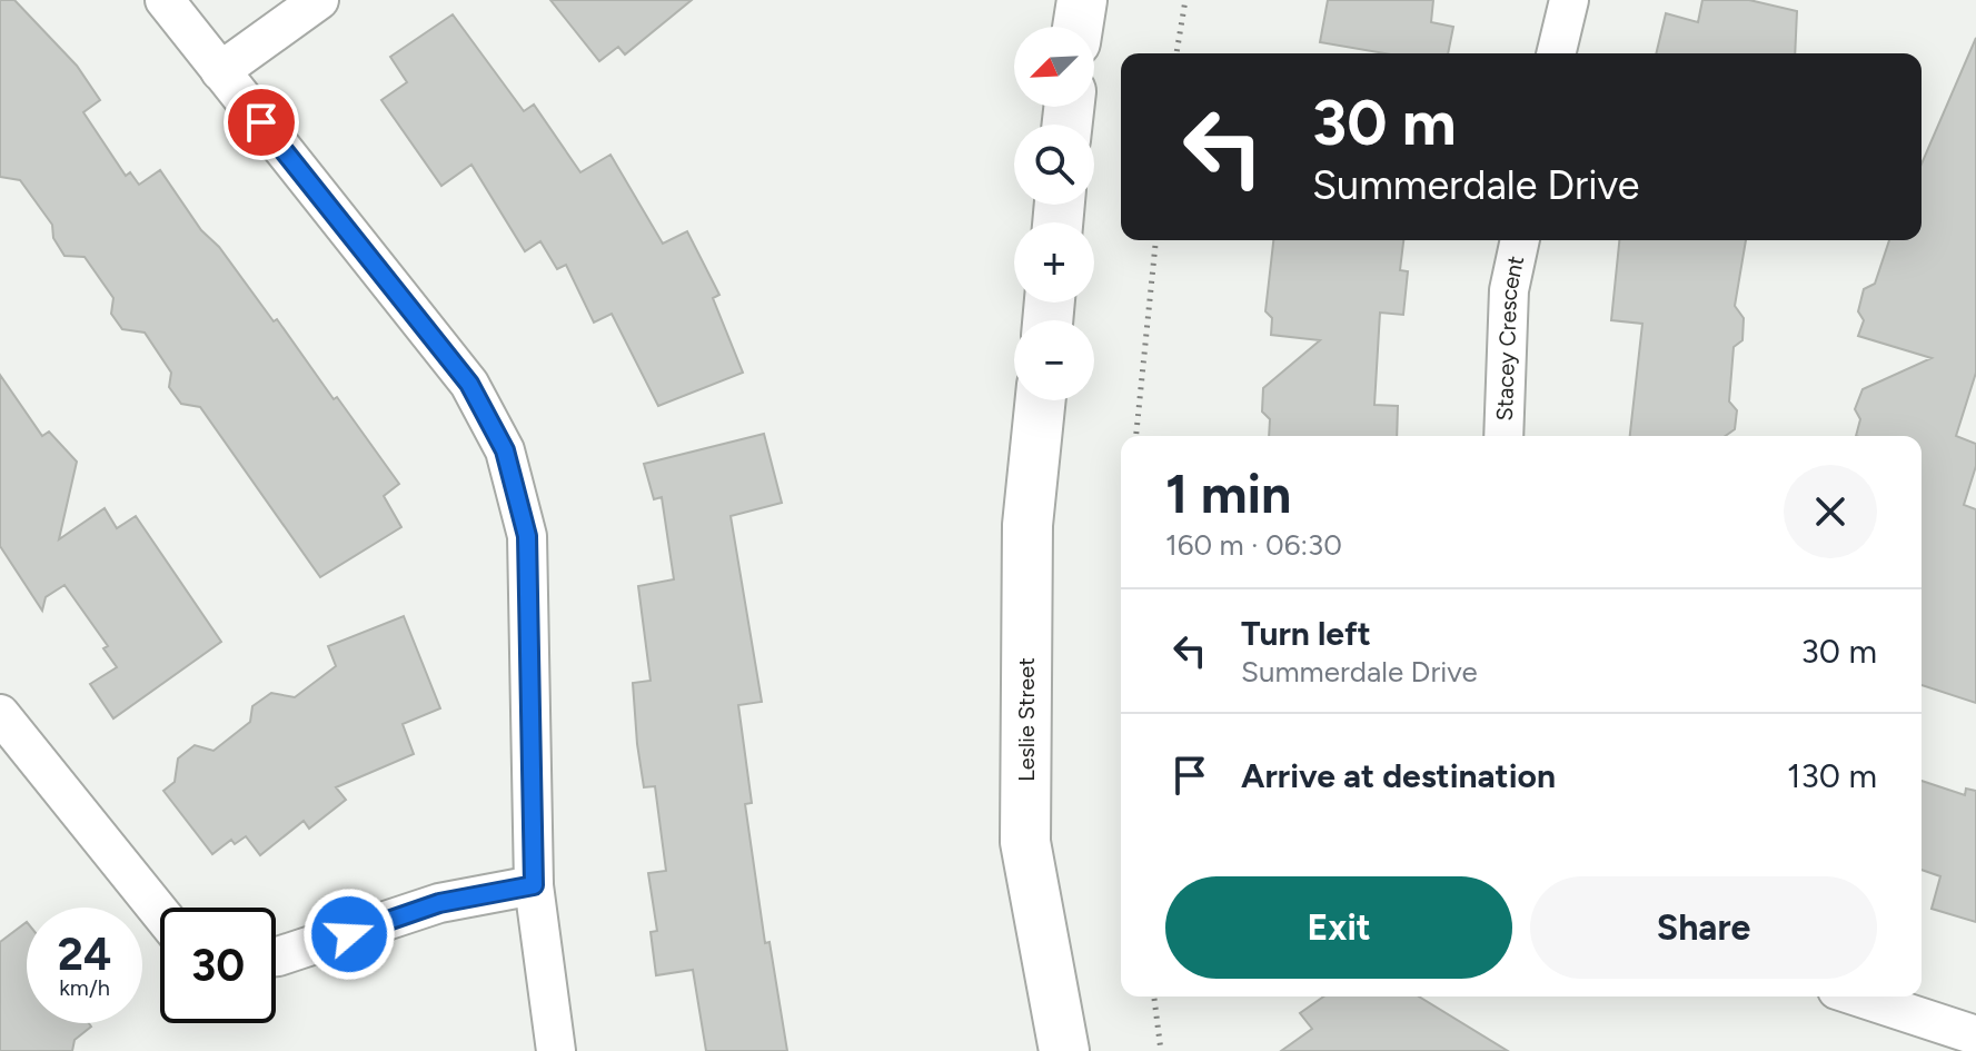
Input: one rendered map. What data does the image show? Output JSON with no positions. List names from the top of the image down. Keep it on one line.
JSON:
{"streets":{"main road":["Leslie Street"],"street":["Stacey Crescent"]},"north":"bottom left","page":{"map_buttons":["+","−"],"turn":["30 m","Summerdale Drive"],"heading":["1 min","160 m · 06:30"],"list":[{"name":"Turn left","note":"Summerdale Drive","value":"30 m"},{"name":"Arrive at destination","value":"130 m"}],"buttons":["Exit","Share"],"speed":"24 km/h","limit":"30"}}
